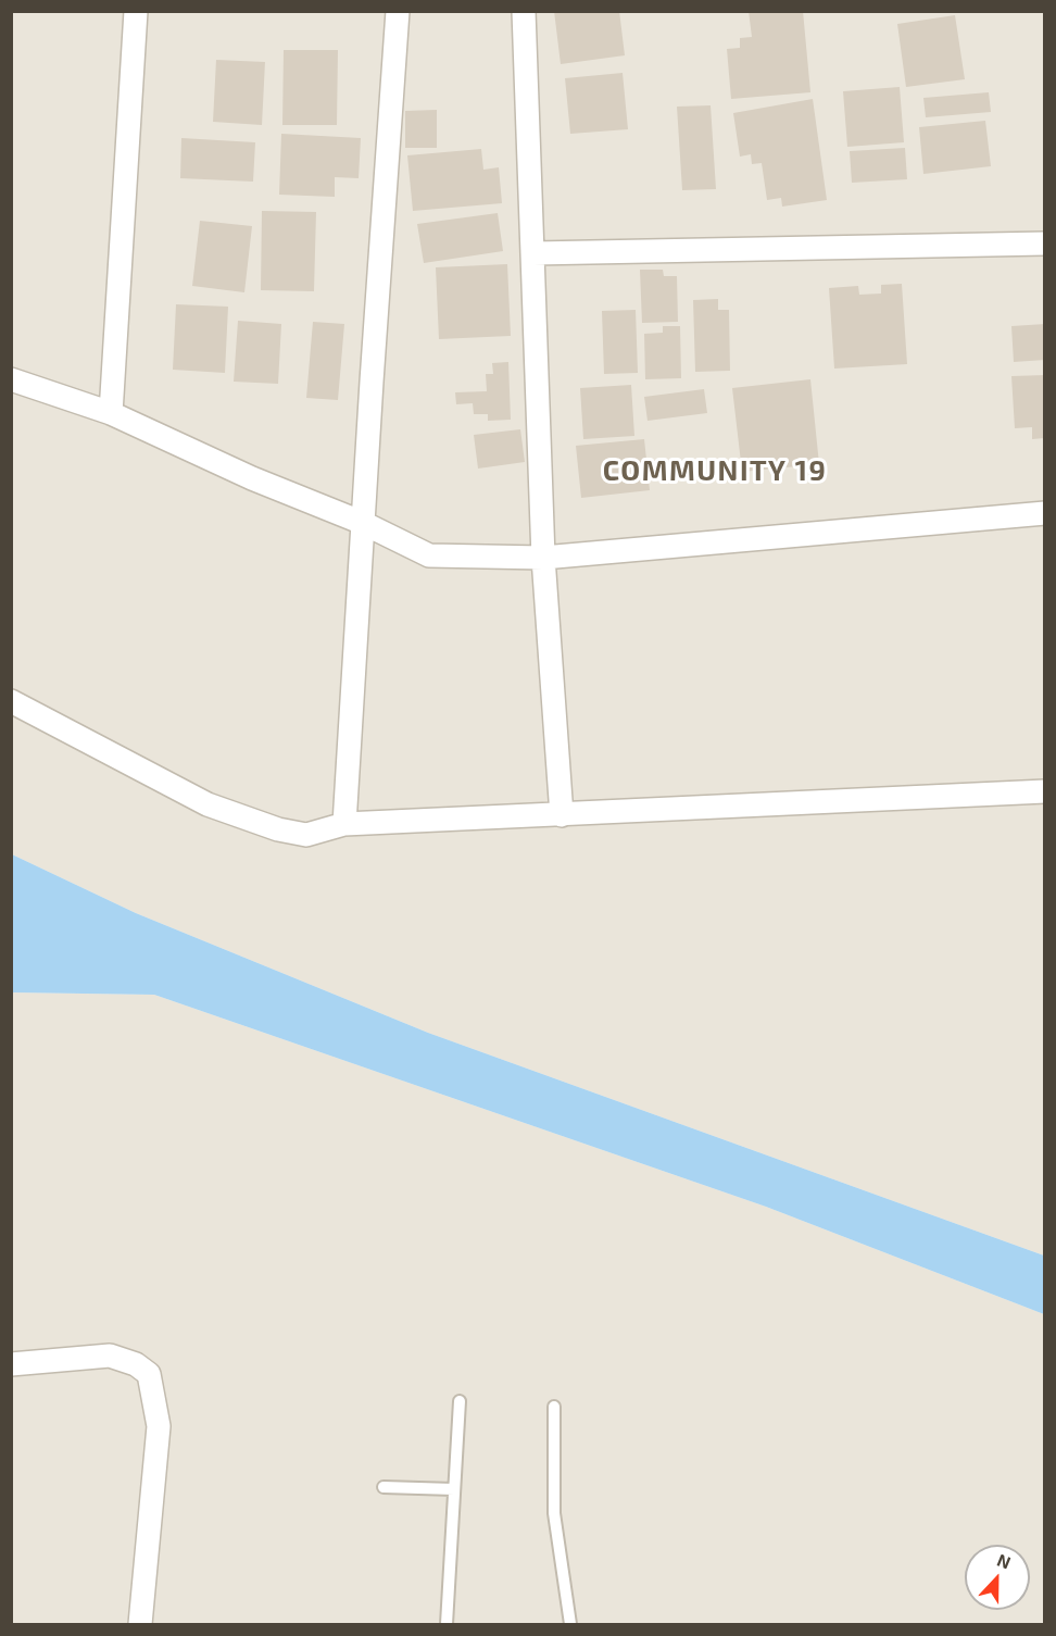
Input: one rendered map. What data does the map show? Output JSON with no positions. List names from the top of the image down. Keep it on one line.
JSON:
{"districts":["COMMUNITY 19"],"north":"top"}
